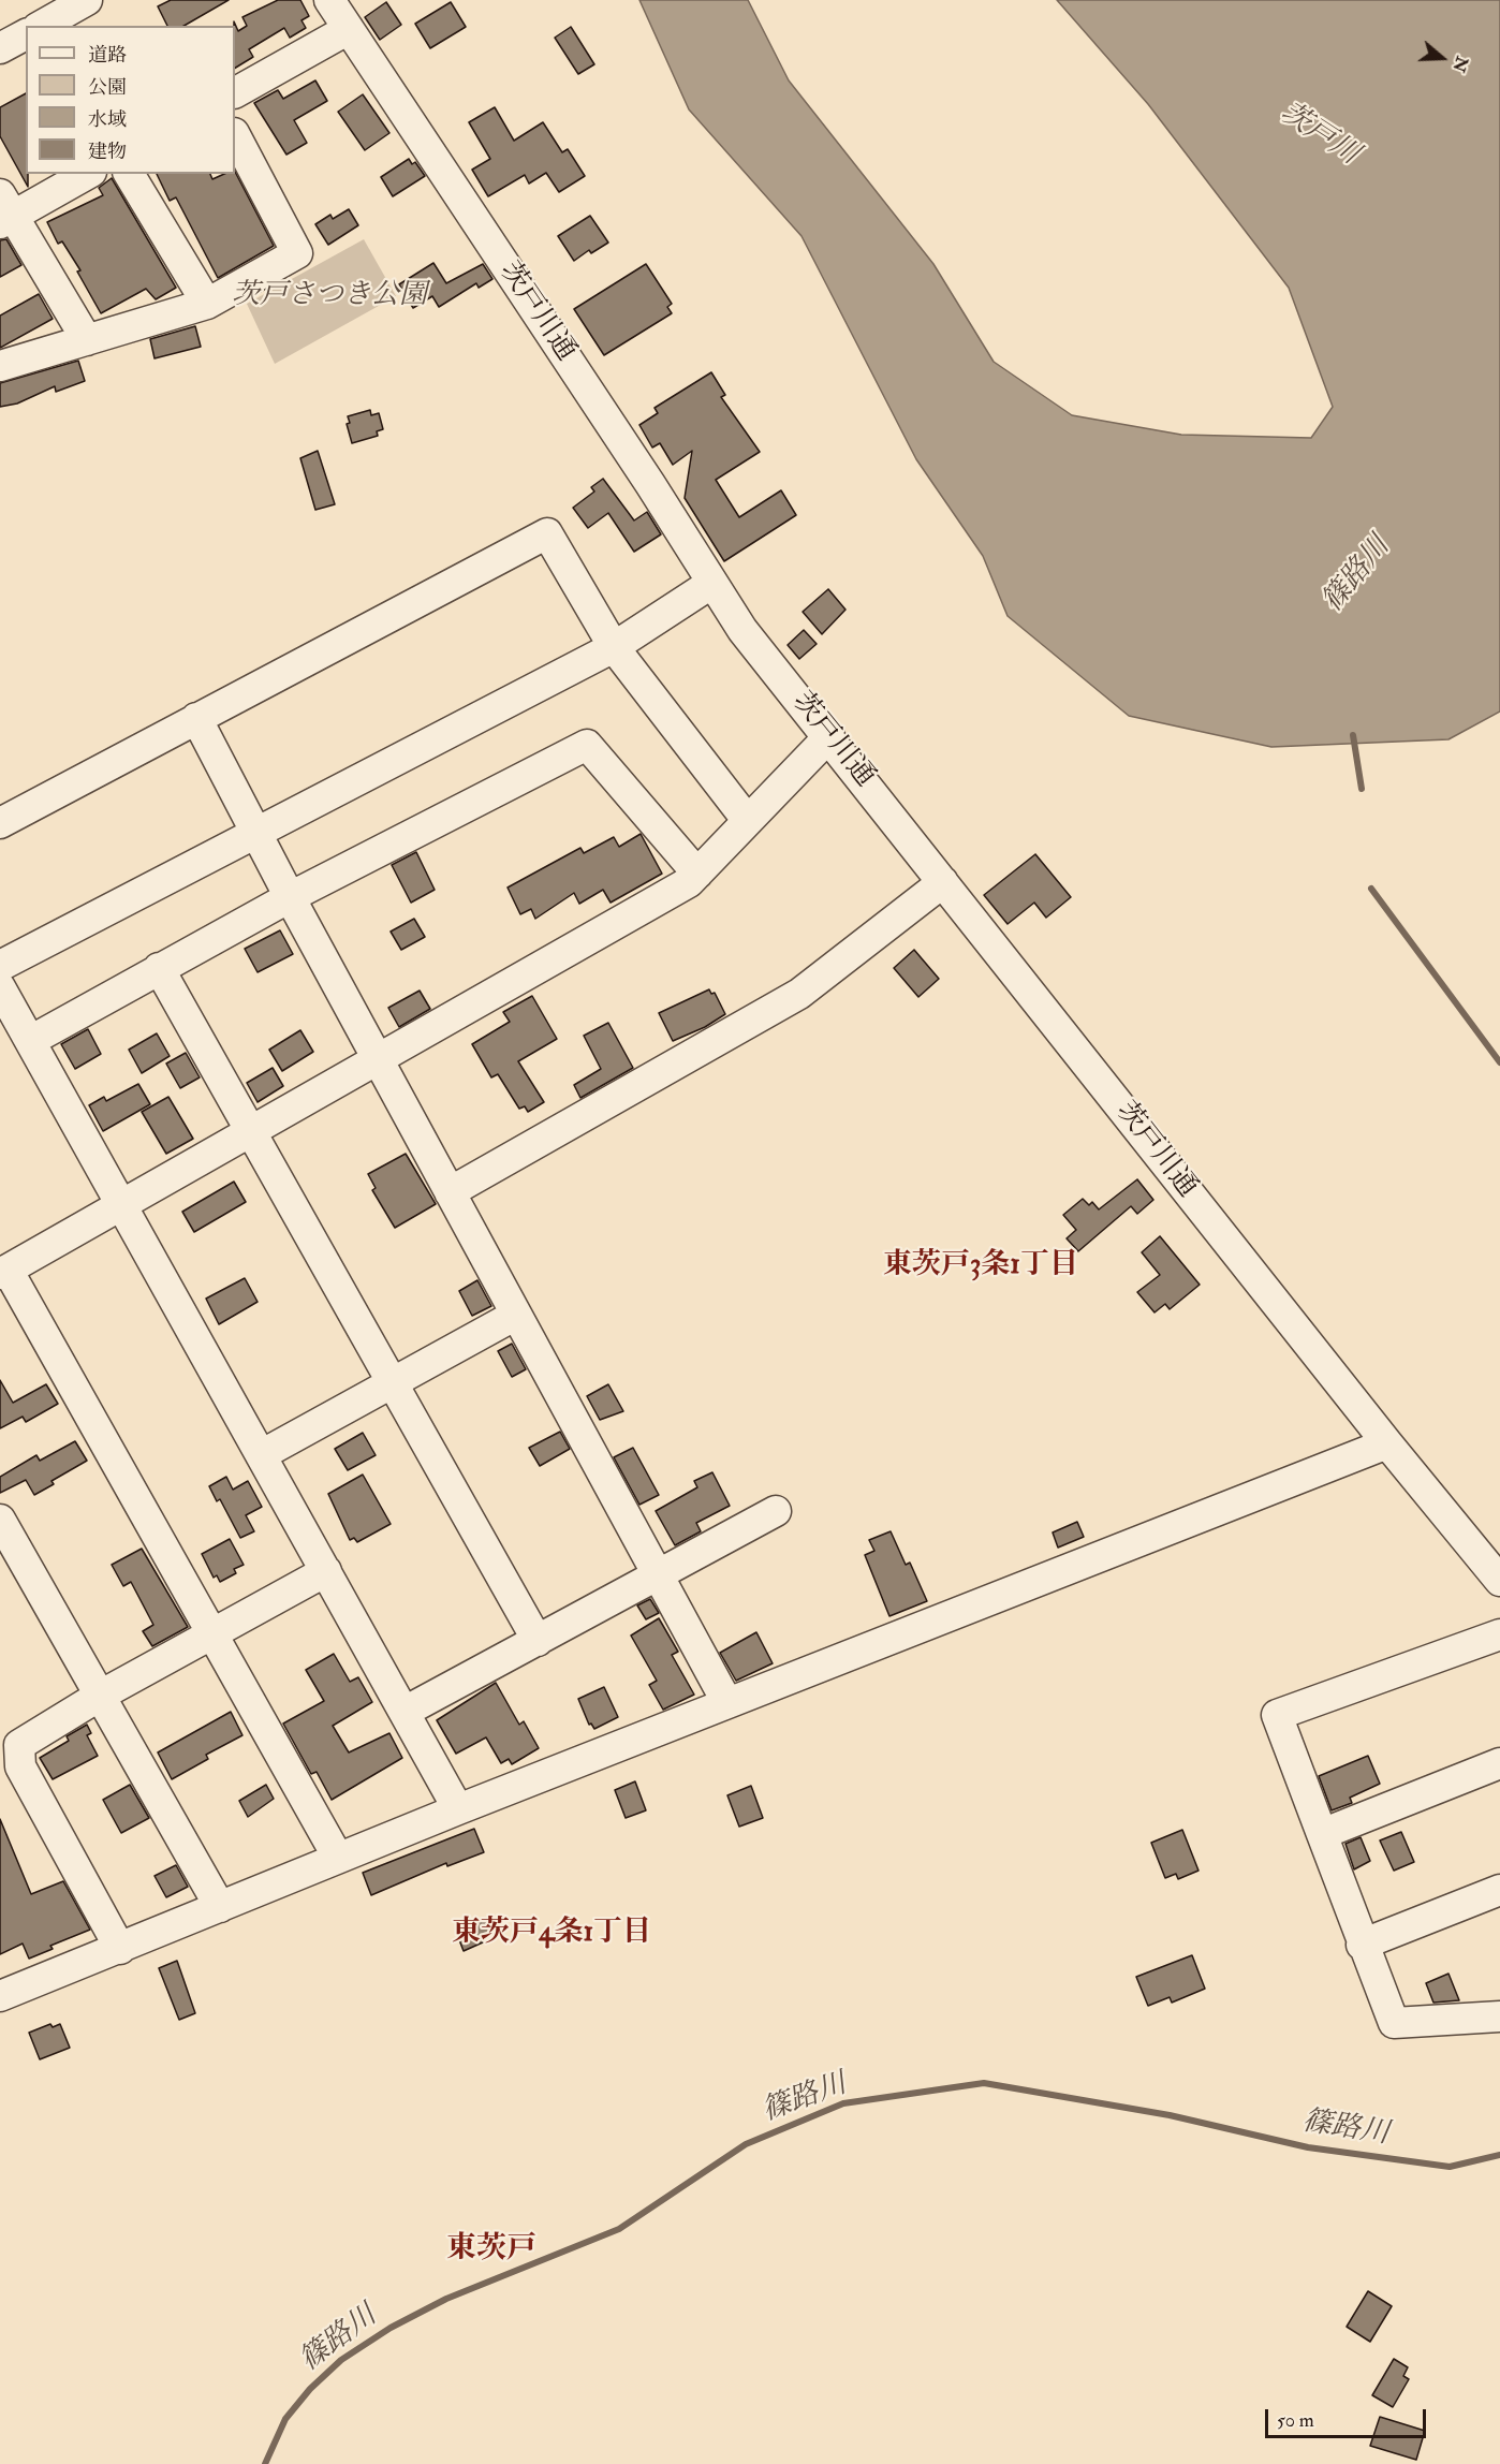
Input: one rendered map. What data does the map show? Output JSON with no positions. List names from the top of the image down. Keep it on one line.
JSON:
{"streets":{"street":["茨戸川通"]},"districts":["東茨戸3条1丁目","東茨戸4条1丁目","東茨戸"],"water":["茨戸川","篠路川"],"parks":["茨戸さつき公園"],"legend":["道路","公園","水域","建物"],"scale_bar":"50 m","north":"right"}
